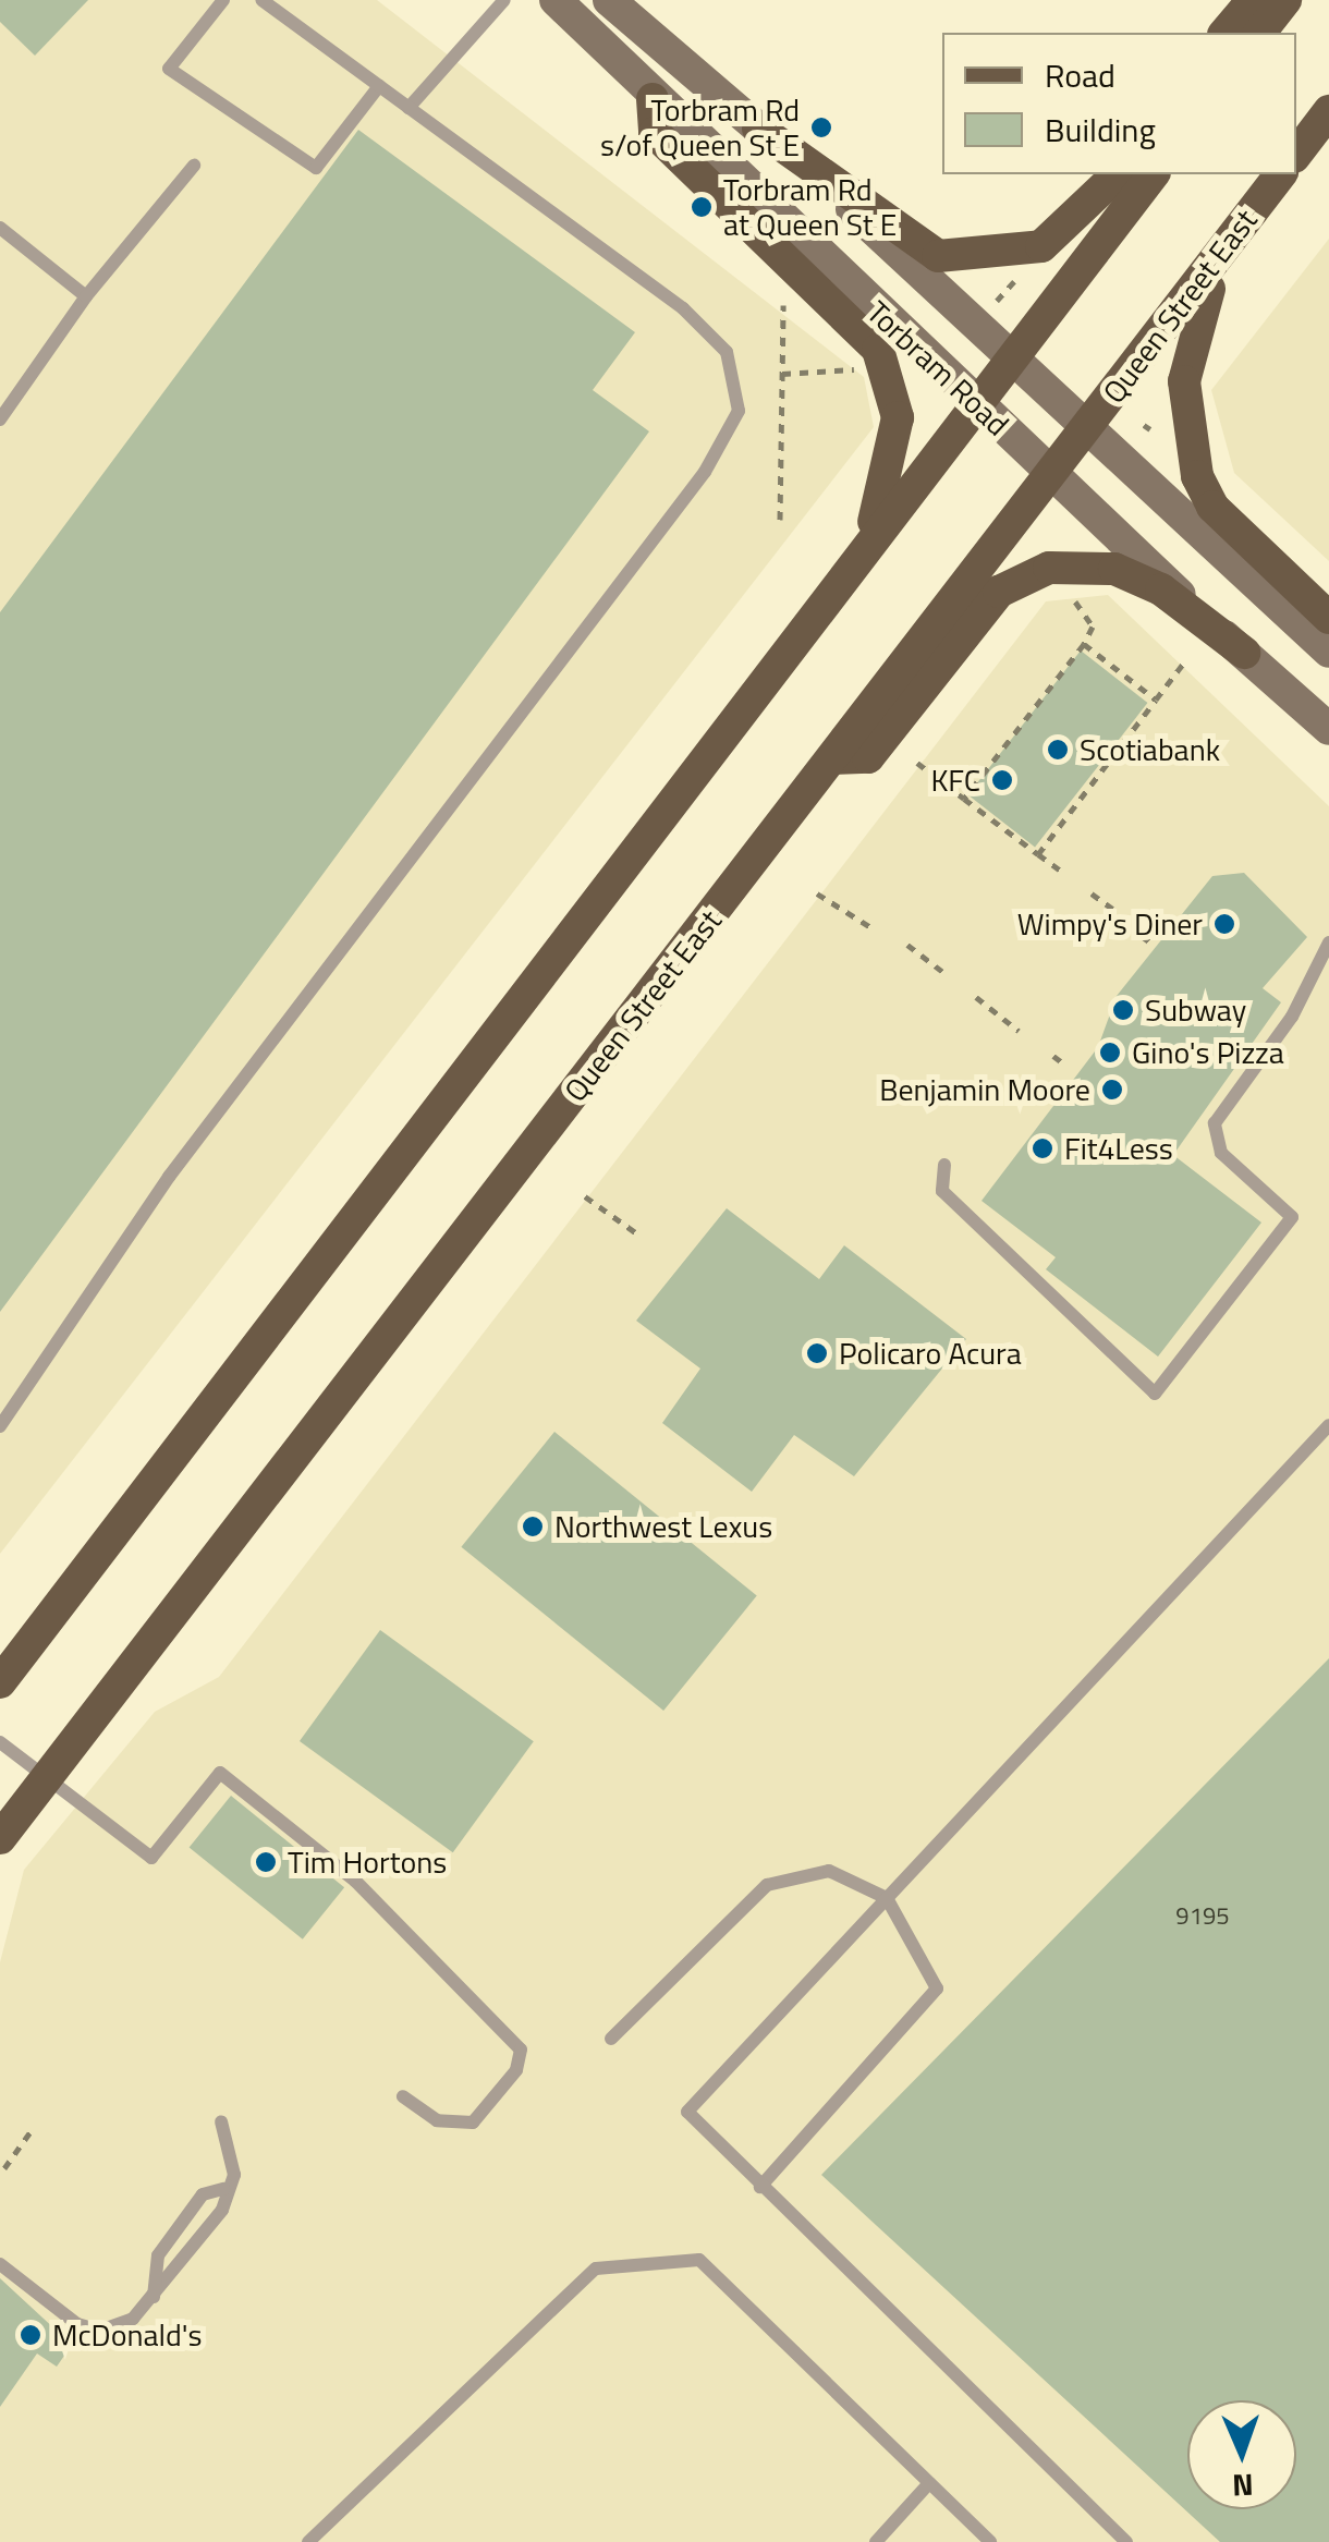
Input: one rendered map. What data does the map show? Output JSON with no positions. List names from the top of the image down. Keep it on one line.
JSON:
{"streets":{"main road":["Queen Street East","Torbram Road"]},"crossings":[["Queen Street East","Torbram Road"]],"places":["Torbram Rd s/of Queen St E","Torbram Rd at Queen St E","Scotiabank","KFC","Wimpy's Diner","Subway","Gino's Pizza","Benjamin Moore","Fit4Less","Policaro Acura","Northwest Lexus","Tim Hortons","McDonald's"],"house_numbers":["9195"],"legend":["Road","Building"],"north":"bottom"}
